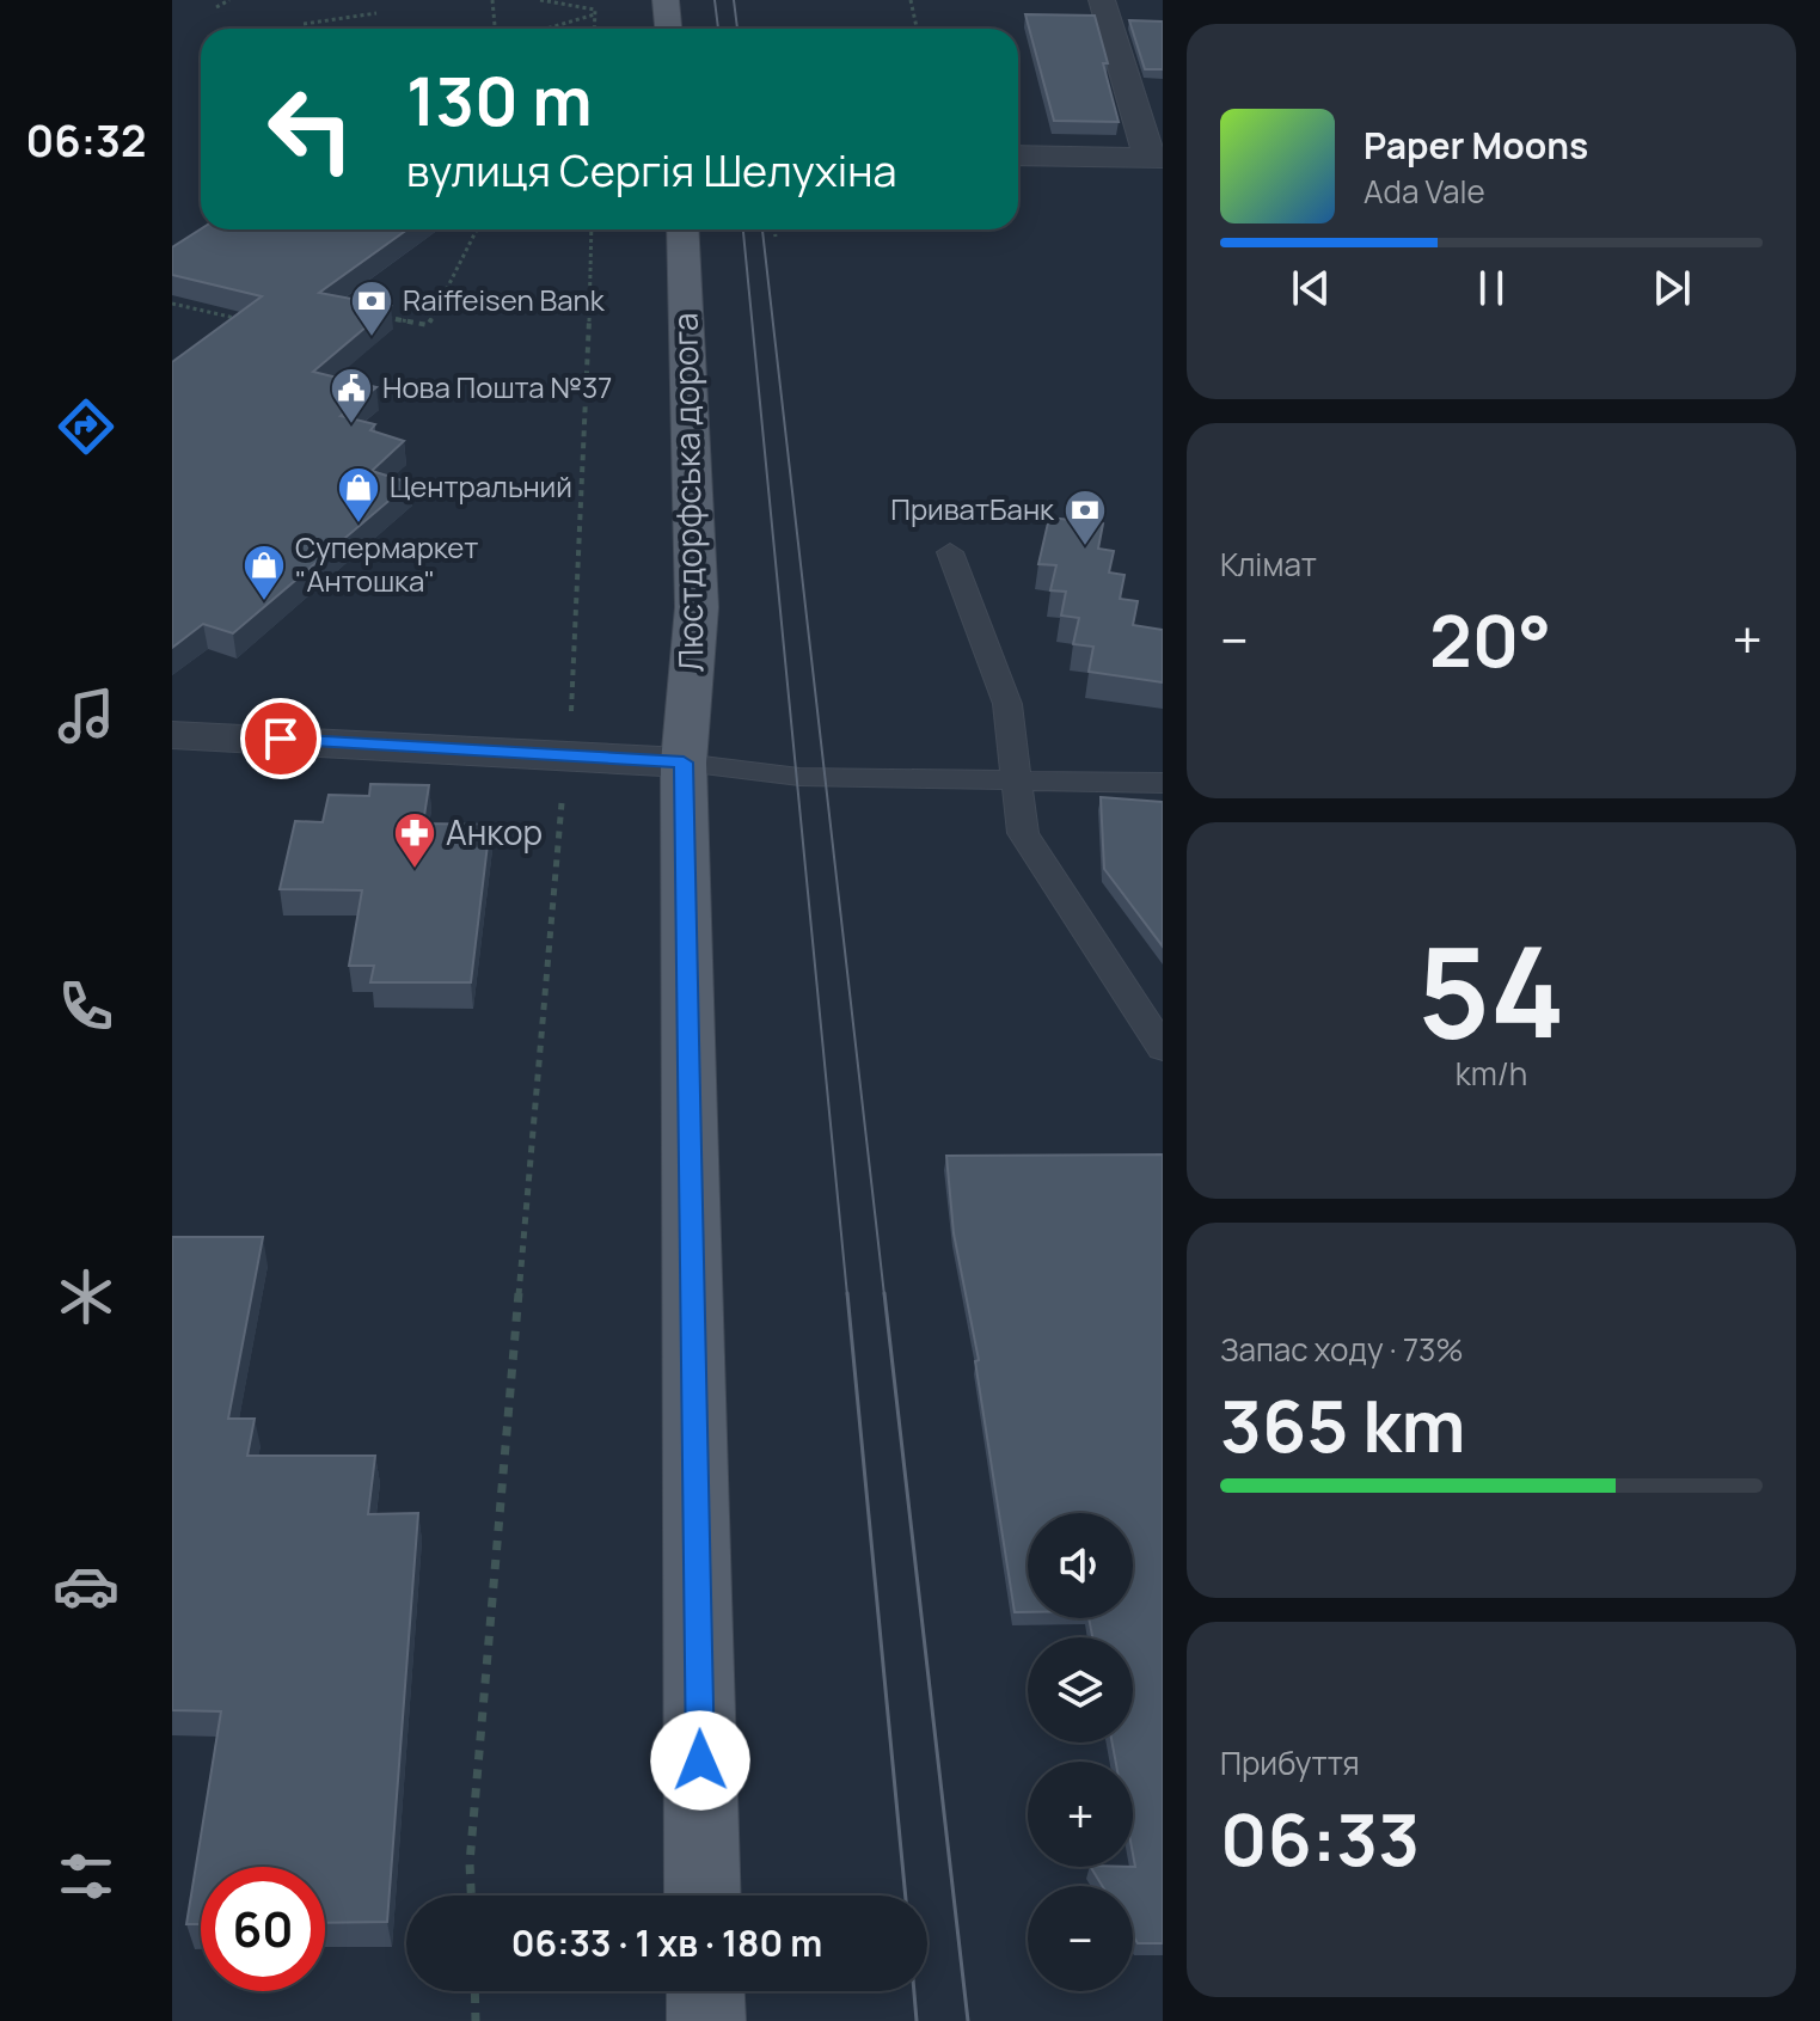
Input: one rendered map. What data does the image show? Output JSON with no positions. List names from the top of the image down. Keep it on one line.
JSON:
{"streets":{"main road":["Люстдорфська дорога"]},"places":{"bank":["Raiffeisen Bank","ПриватБанк"],"public building":["Нова Пошта №37"],"shop":["Центральний","Супермаркет \"Антошка\""],"pharmacy":["Анкор"]},"page":{"tabs":"06:32","turn":["130 m","вулиця Сергія Шелухіна"],"song":["Paper Moons","Ada Vale"],"tile":["Клімат",["54","km/h"],["Запас ходу · 73%","365 km"],["Прибуття","06:33"]],"heat":["−","20°","+"],"map_buttons":["+","−"],"limit":"60","trip":"06:33 · 1 хв · 180 m"}}
